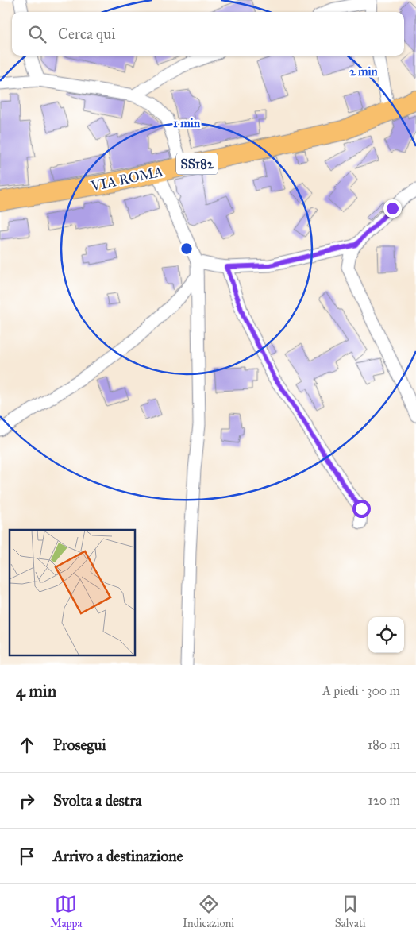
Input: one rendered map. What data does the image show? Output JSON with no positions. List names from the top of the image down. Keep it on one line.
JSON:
{"streets":{"main road":["SS182","VIA ROMA"]},"crossings":[["SS182","VIA ROMA"]],"page":{"search":"Cerca qui","heading":["4 min","A piedi · 300 m"],"list":[["Prosegui","180 m"],["Svolta a destra","120 m"],"Arrivo a destinazione"],"nav":["Mappa","Indicazioni","Salvati"]},"rings":["2 min","1 min"]}
